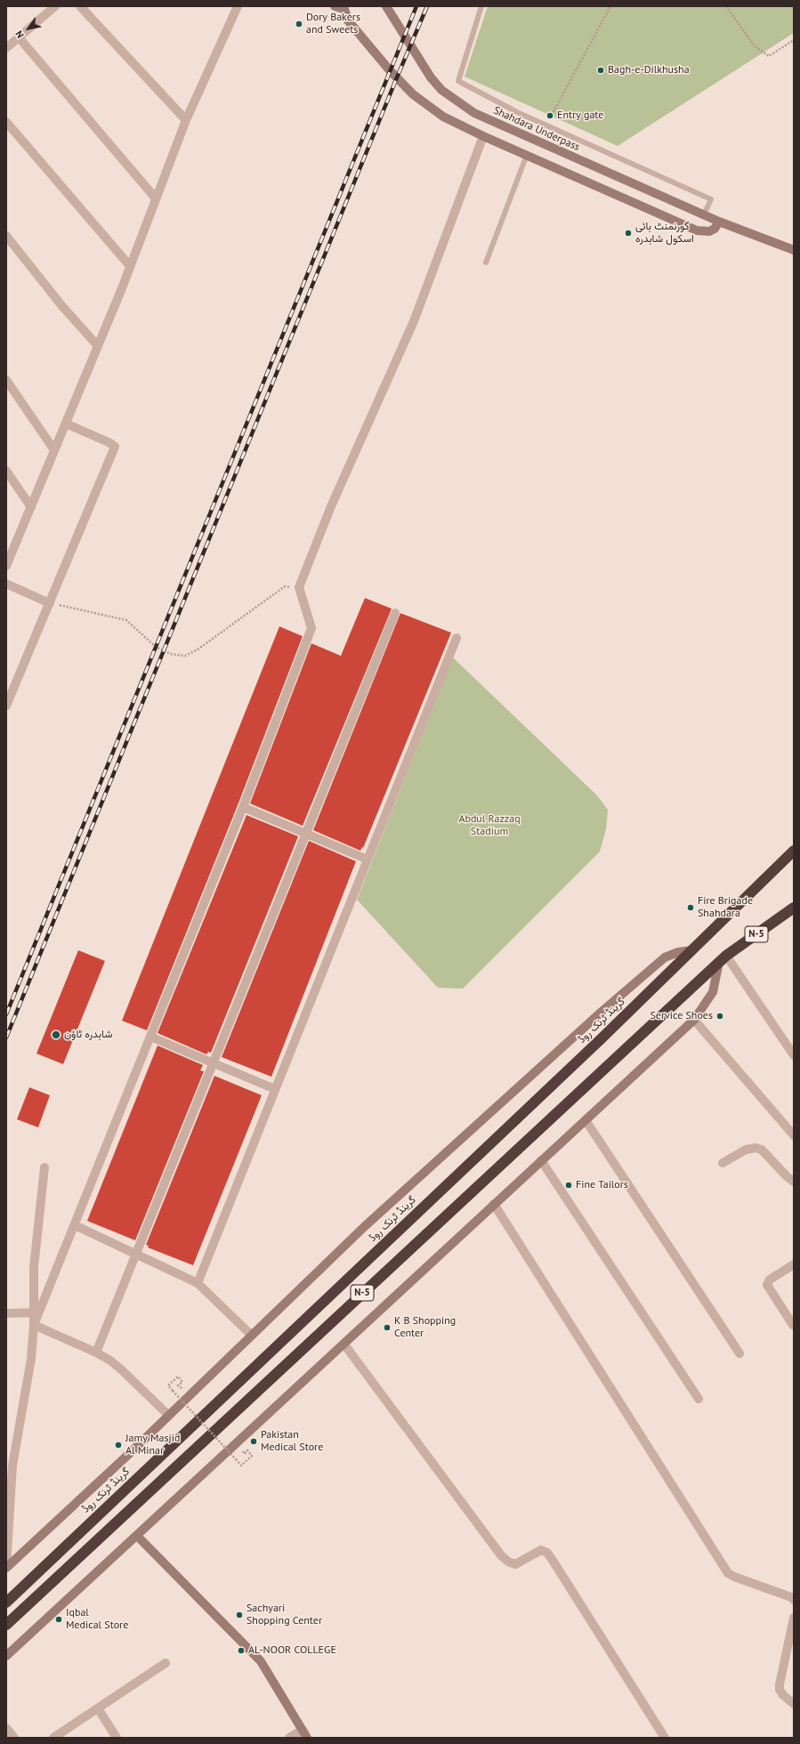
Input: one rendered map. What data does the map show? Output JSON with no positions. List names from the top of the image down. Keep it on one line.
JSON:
{"streets":{"highway":["N-5","گرینڈ ٹرنک روڈ"],"street":["Shahdara Underpass"]},"parks":["Abdul Razzaq Stadium"],"places":["Dory Bakers and Sweets","Bagh-e-Dilkhusha","Entry gate","گورنمنٹ ہائی اسکول شاہدرہ","Fire Brigade Shahdara","Service Shoes","شاہدرہ ٹاؤن","Fine Tailors","K B Shopping Center","Pakistan Medical Store","Jamy Masjid Al Minar","Sachyari Shopping Center","Iqbal Medical Store","AL-NOOR COLLEGE"],"north":"bottom left"}
